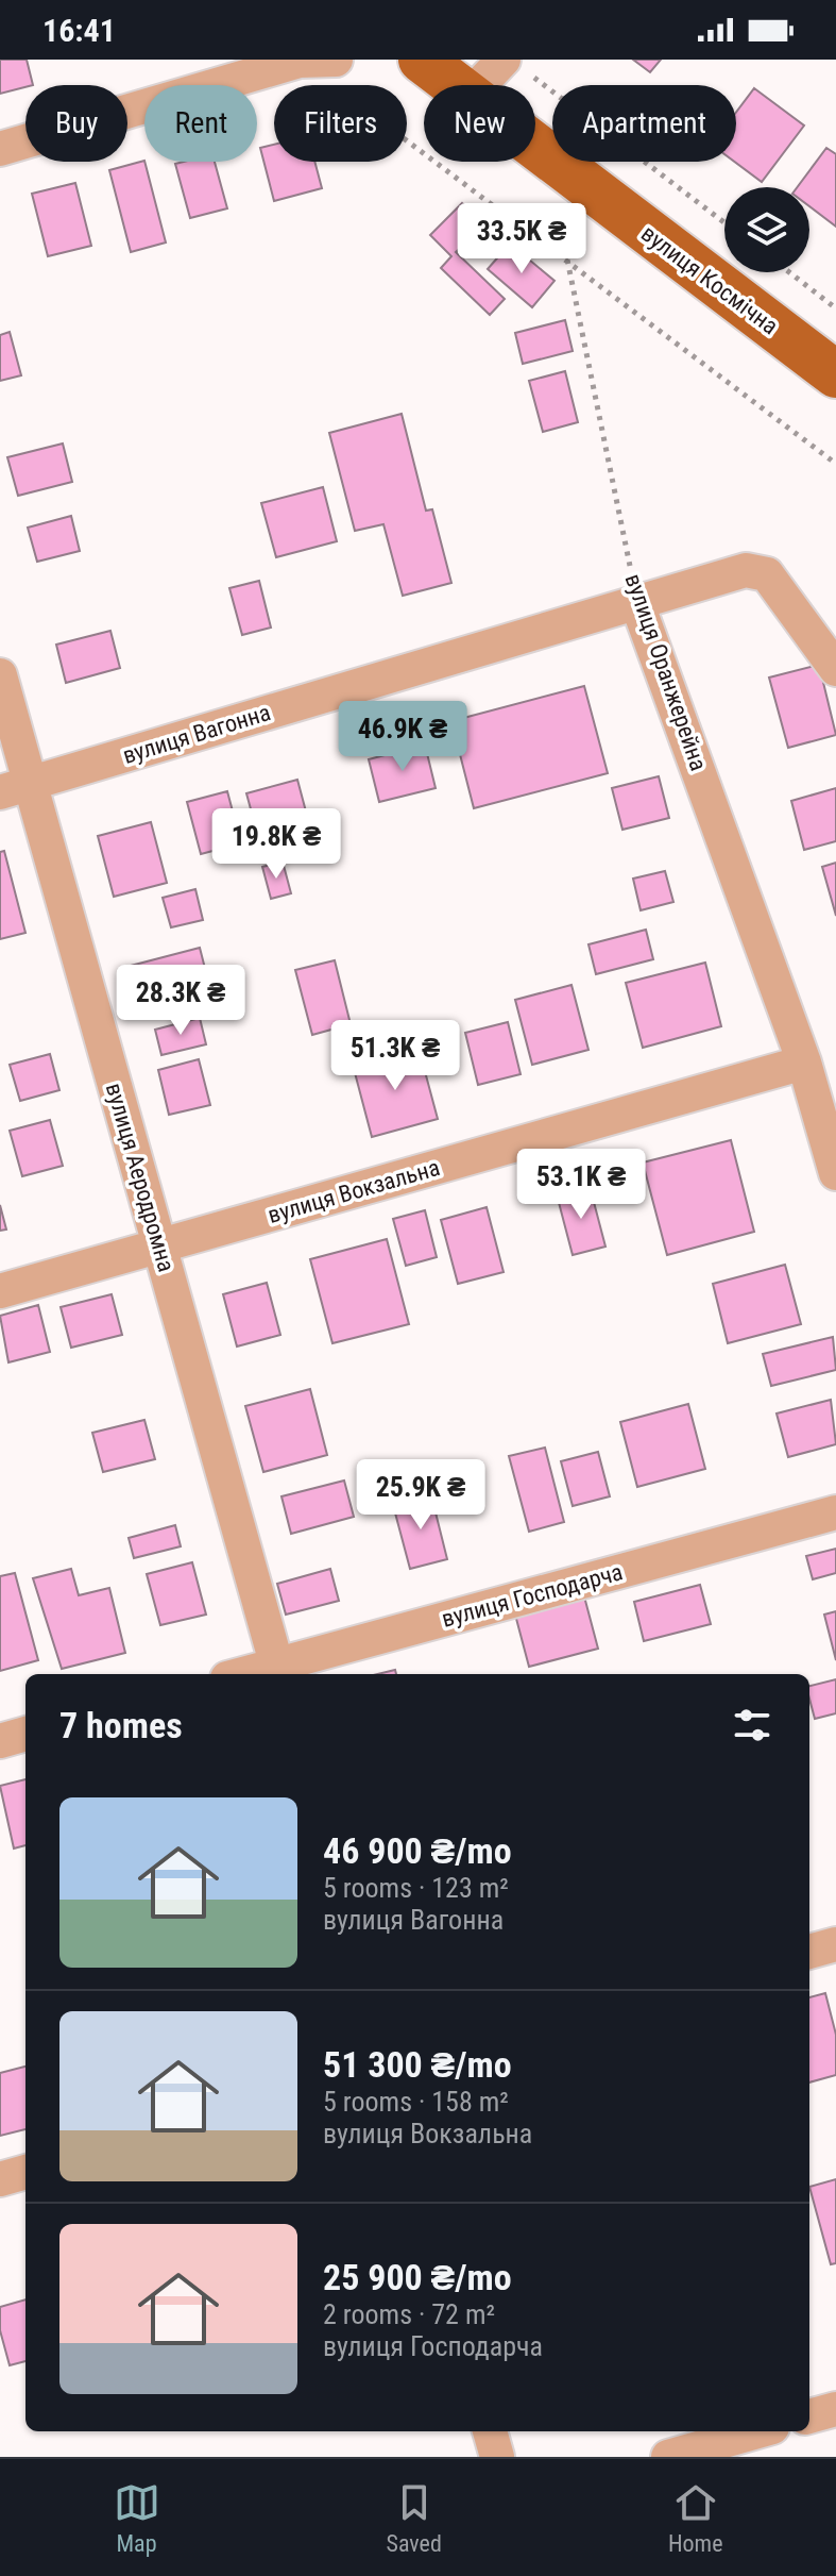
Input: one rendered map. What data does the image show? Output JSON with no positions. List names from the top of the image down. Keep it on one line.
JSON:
{"streets":{"main road":["вулиця Космічна"],"street":["вулиця Оранжерейна","вулиця Вагонна","вулиця Аеродромна","вулиця Вокзальна","вулиця Господарча"]},"crossings":[["вулиця Космічна","вулиця Оранжерейна"],["вулиця Оранжерейна","вулиця Вагонна"],["вулиця Оранжерейна","вулиця Вокзальна"],["вулиця Вагонна","вулиця Аеродромна"],["вулиця Аеродромна","вулиця Вокзальна"],["вулиця Аеродромна","вулиця Господарча"]],"page":{"status":"16:41","chip":["Buy","Rent","Filters","New","Apartment"],"price":["33.5K ₴","46.9K ₴","19.8K ₴","28.3K ₴","51.3K ₴","53.1K ₴","25.9K ₴"],"heading":"7 homes","list":[{"name":"46 900 ₴/mo","note":"5 rooms · 123 m² · вулиця Вагонна"},{"name":"51 300 ₴/mo","note":"5 rooms · 158 m² · вулиця Вокзальна"},{"name":"25 900 ₴/mo","note":"2 rooms · 72 m² · вулиця Господарча"}],"tabs":["Map","Saved","Home"]}}
